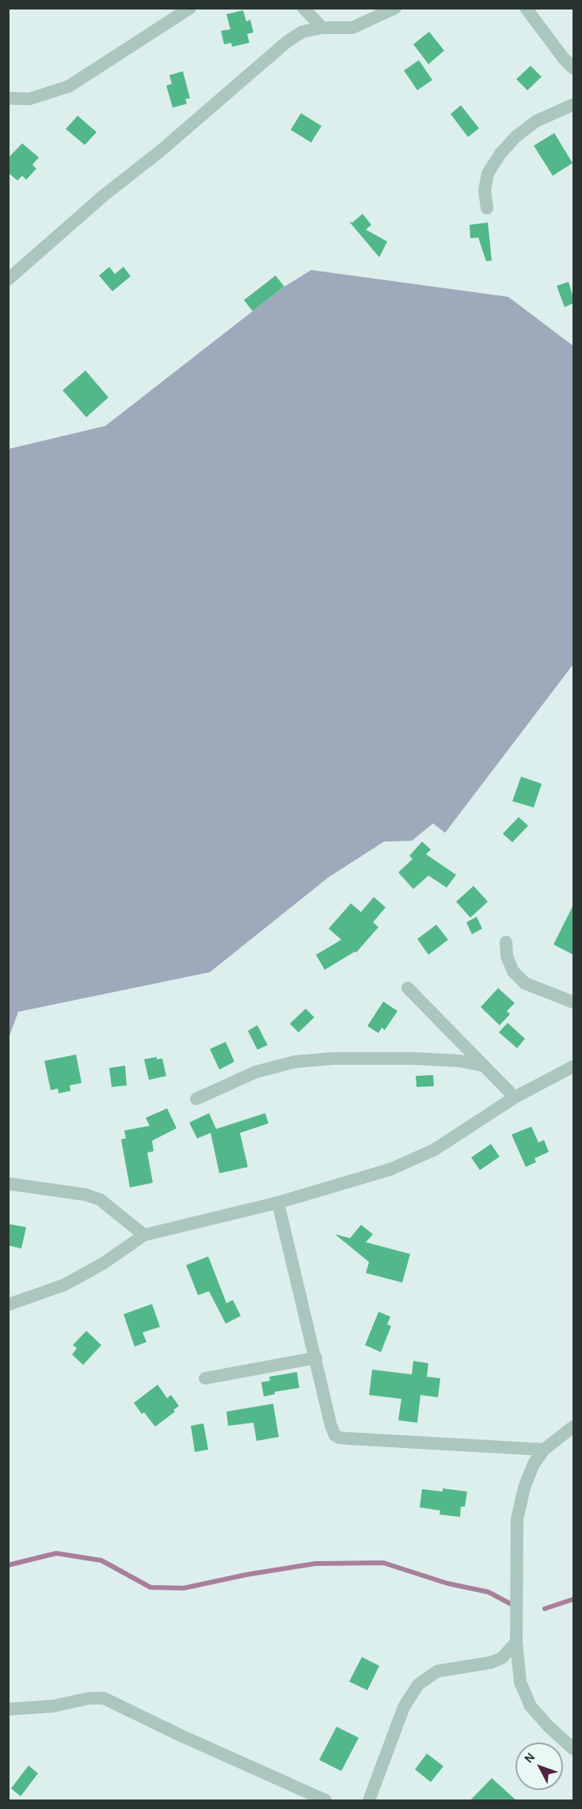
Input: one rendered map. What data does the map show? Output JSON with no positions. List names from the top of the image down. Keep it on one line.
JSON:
{"north":"top left"}
